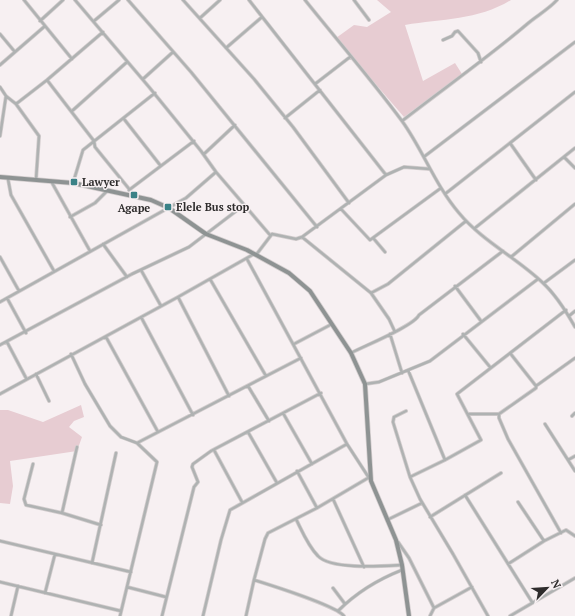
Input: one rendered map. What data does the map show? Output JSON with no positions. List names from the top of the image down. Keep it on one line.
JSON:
{"places":{"transit":["Lawyer","Agape","Elele Bus stop"]},"north":"top right"}
